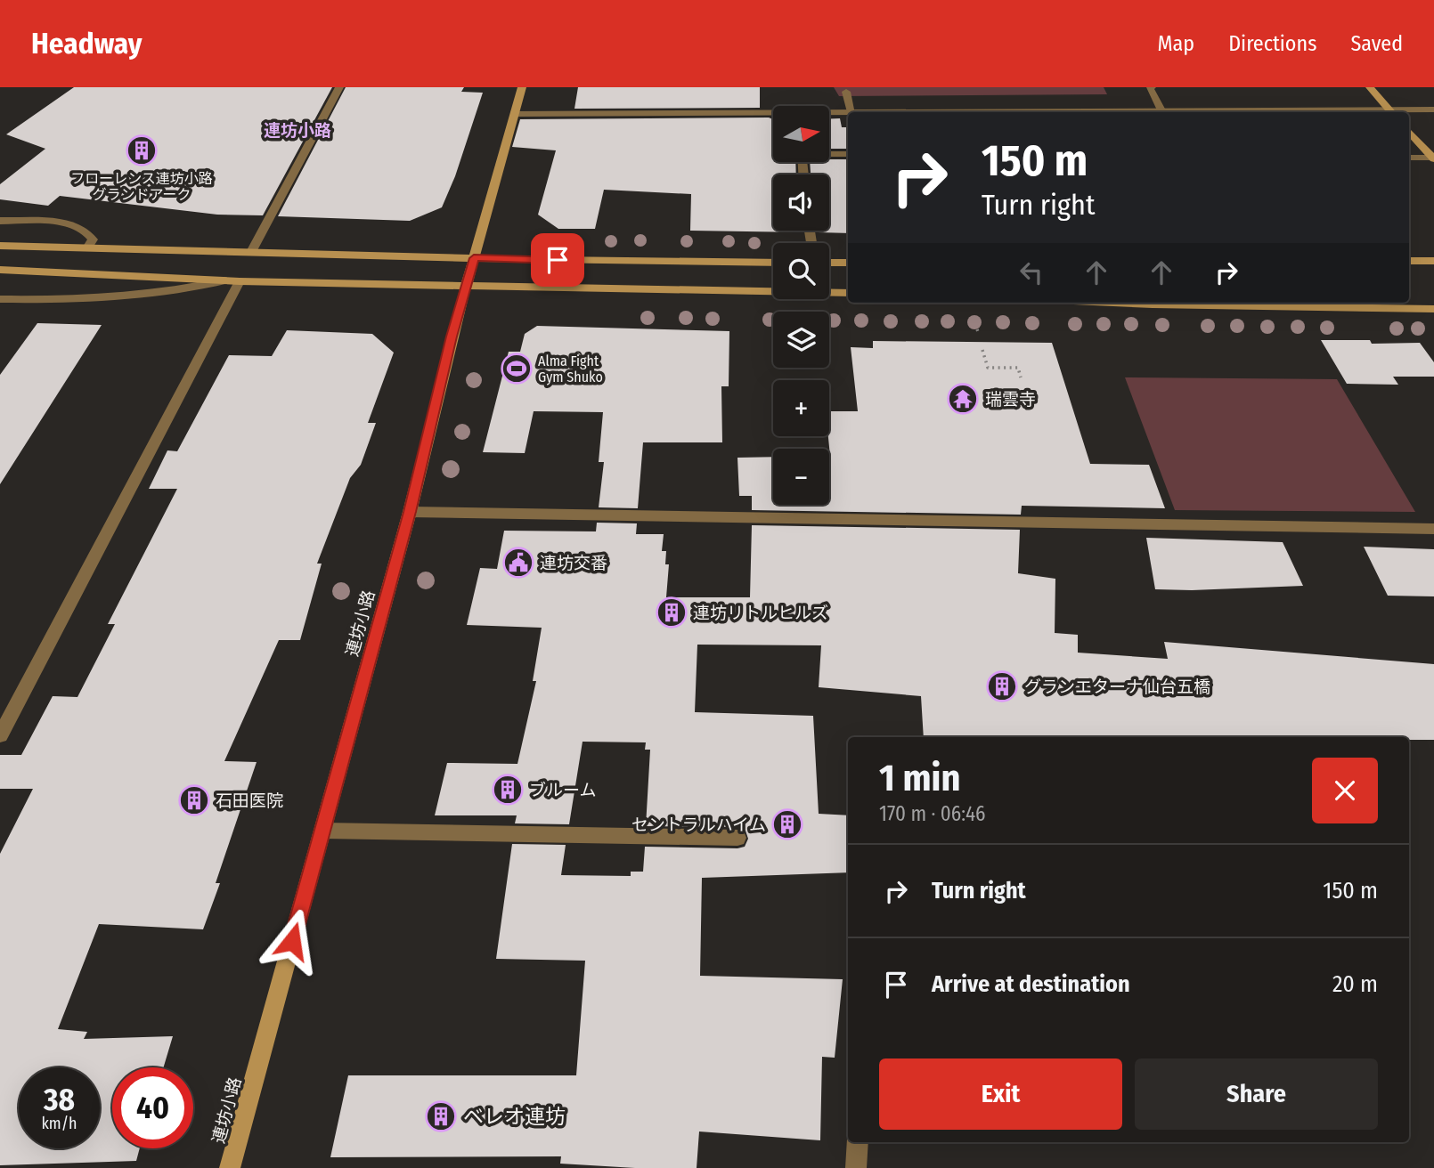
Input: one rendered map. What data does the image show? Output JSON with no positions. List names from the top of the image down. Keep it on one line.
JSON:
{"streets":{"street":["連坊小路"]},"districts":["連坊小路"],"places":{"building":["フローレンス連坊小路 グランドアーク","連坊リトルヒルズ","グランエターナ仙台五橋","ブルーム","石田医院","セントラルハイム","ベレオ連坊"],"sports":["Alma Fight Gym Shuko"],"temple":["瑞雲寺"],"public building":["連坊交番"]},"north":"right","page":{"header":"Headway","nav":["Map","Directions","Saved"],"map_buttons":["+","−"],"turn":["150 m","Turn right"],"heading":["1 min","170 m · 06:46"],"list":[{"name":"Turn right","value":"150 m"},{"name":"Arrive at destination","value":"20 m"}],"buttons":["Exit","Share"],"speed":"38 km/h","limit":"40"}}
